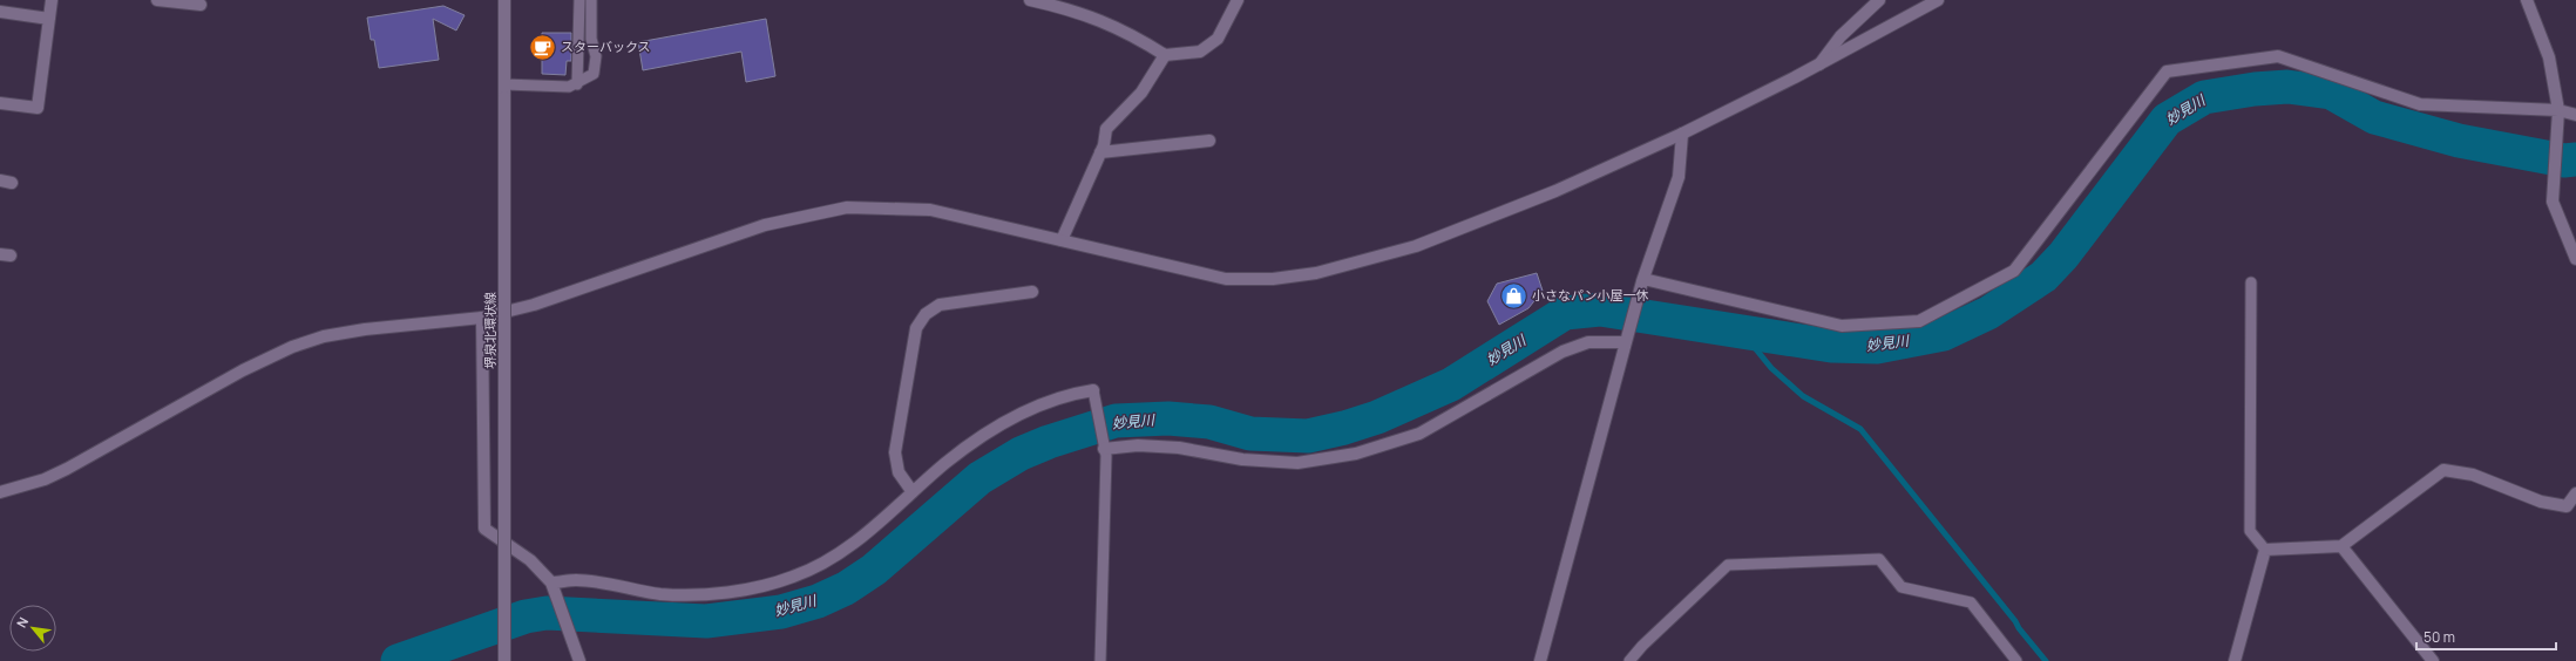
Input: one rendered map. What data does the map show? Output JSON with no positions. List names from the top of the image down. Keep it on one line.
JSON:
{"streets":{"street":["堺泉北環状線"]},"water":["妙見川"],"places":{"cafe":["スターバックス"],"shop":["小さなパン小屋一休"]},"scale_bar":"50 m","north":"top left"}
